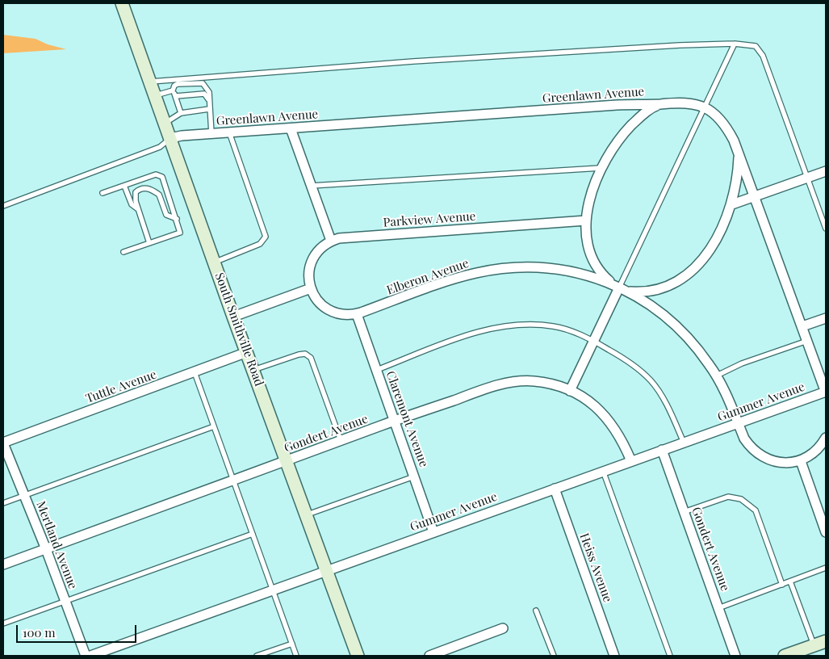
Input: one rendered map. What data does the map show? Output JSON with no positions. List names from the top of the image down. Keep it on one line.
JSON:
{"streets":{"main road":["South Smithville Road"],"street":["Greenlawn Avenue","Parkview Avenue","Elberon Avenue","Tuttle Avenue","Gummer Avenue","Claremont Avenue","Gondert Avenue","Mertland Avenue","Heiss Avenue"]},"crossings":[["Greenlawn Avenue","South Smithville Road"],["Greenlawn Avenue","Gummer Avenue"],["Elberon Avenue","Gummer Avenue"],["Elberon Avenue","Claremont Avenue"],["South Smithville Road","Tuttle Avenue"],["South Smithville Road","Gummer Avenue"],["South Smithville Road","Gondert Avenue"],["Tuttle Avenue","Mertland Avenue"],["Gummer Avenue","Claremont Avenue"],["Gummer Avenue","Gondert Avenue"],["Gummer Avenue","Heiss Avenue"],["Claremont Avenue","Gondert Avenue"],["Gondert Avenue","Mertland Avenue"]],"scale_bar":"100 m"}
